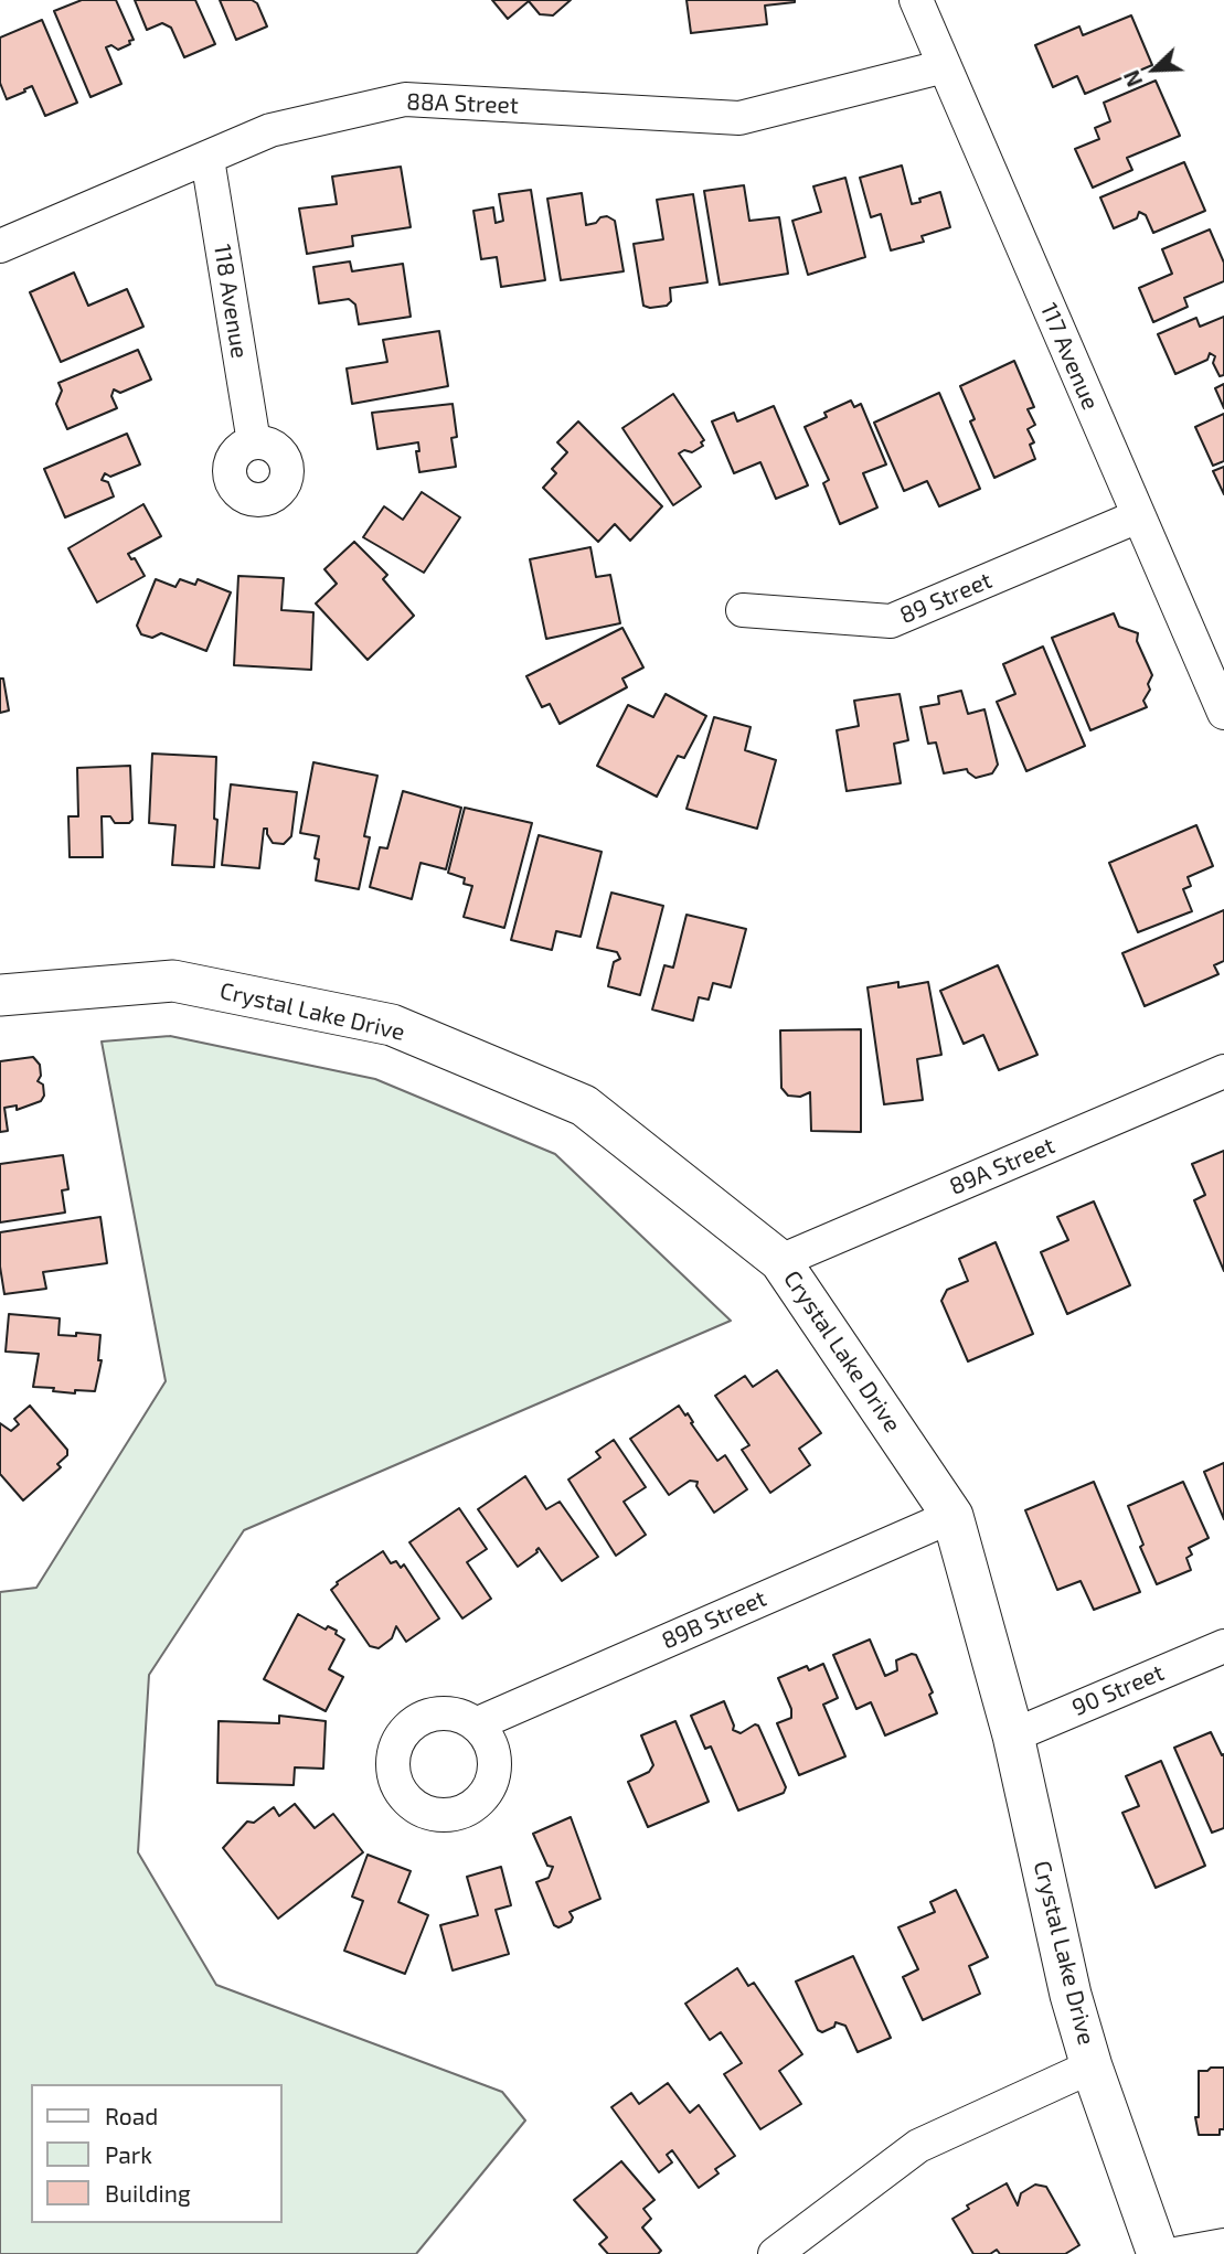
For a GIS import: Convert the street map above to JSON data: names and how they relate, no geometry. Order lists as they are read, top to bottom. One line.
{"streets":{"street":["88A Street","118 Avenue","117 Avenue","89 Street","Crystal Lake Drive","89A Street","89B Street","90 Street"]},"crossings":[["88A Street","118 Avenue"],["88A Street","117 Avenue"],["117 Avenue","89 Street"],["Crystal Lake Drive","89A Street"],["Crystal Lake Drive","89B Street"],["Crystal Lake Drive","90 Street"]],"legend":["Road","Park","Building"],"north":"bottom left"}
